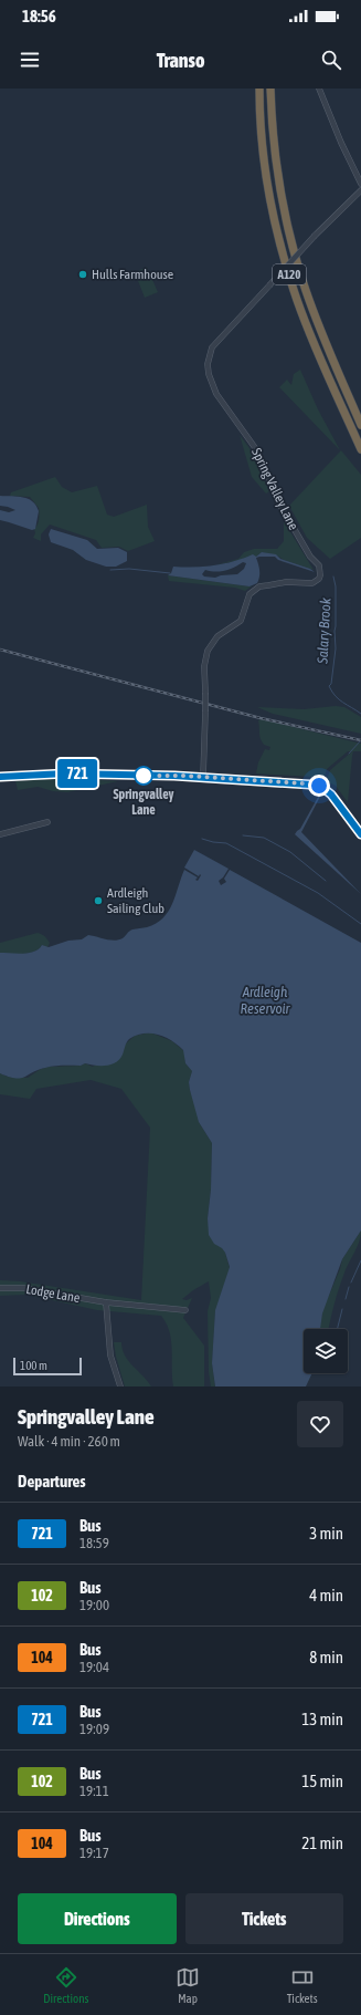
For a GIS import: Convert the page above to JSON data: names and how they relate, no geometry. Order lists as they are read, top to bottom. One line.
{"streets":{"highway":["A120"],"street":["Spring Valley Lane","Lodge Lane"]},"water":["Salary Brook","Ardleigh Reservoir"],"places":["Hulls Farmhouse","Springvalley Lane","Ardleigh Sailing Club"],"lines":["bus line 721"],"scale_bar":"100 m","page":{"status":"18:56","header":"Transo","on_map":"721","scale":"100 m","heading":[["Springvalley Lane","Walk · 4 min · 260 m"],"Departures"],"list":[{"mark":"721","name":"Bus","note":"18:59","value":"3 min"},{"mark":"102","name":"Bus","note":"19:00","value":"4 min"},{"mark":"104","name":"Bus","note":"19:04","value":"8 min"},{"mark":"721","name":"Bus","note":"19:09","value":"13 min"},{"mark":"102","name":"Bus","note":"19:11","value":"15 min"},{"mark":"104","name":"Bus","note":"19:17","value":"21 min"}],"buttons":["Directions","Tickets"],"tabs":["Directions","Map","Tickets"]}}
